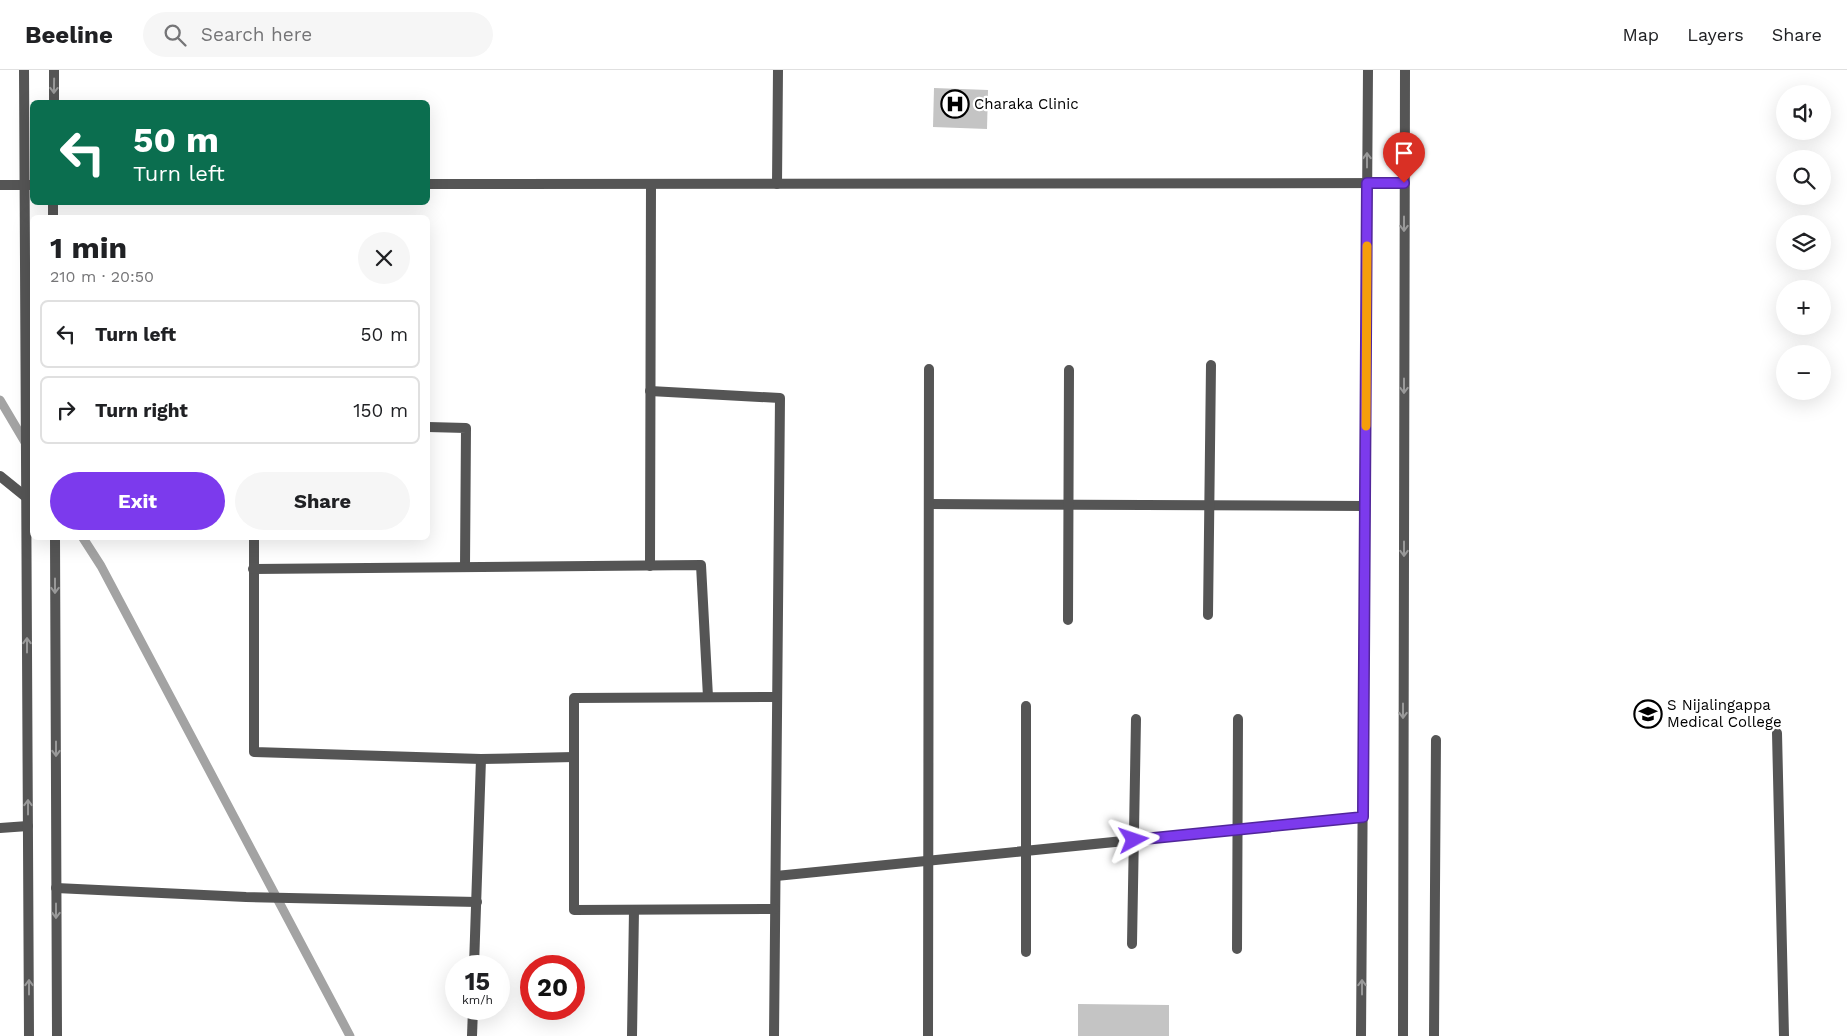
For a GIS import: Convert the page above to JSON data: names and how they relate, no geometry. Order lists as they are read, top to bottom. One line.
{"places":{"hospital":["Charaka Clinic"],"school or university":["S Nijalingappa Medical College"]},"page":{"header":"Beeline","search":"Search here","nav":["Map","Layers","Share"],"map_buttons":["+","−"],"turn":["50 m","Turn left"],"heading":["1 min","210 m · 20:50"],"list":[{"name":"Turn left","value":"50 m"},{"name":"Turn right","value":"150 m"}],"buttons":["Exit","Share"],"speed":"15 km/h","limit":"20"}}
